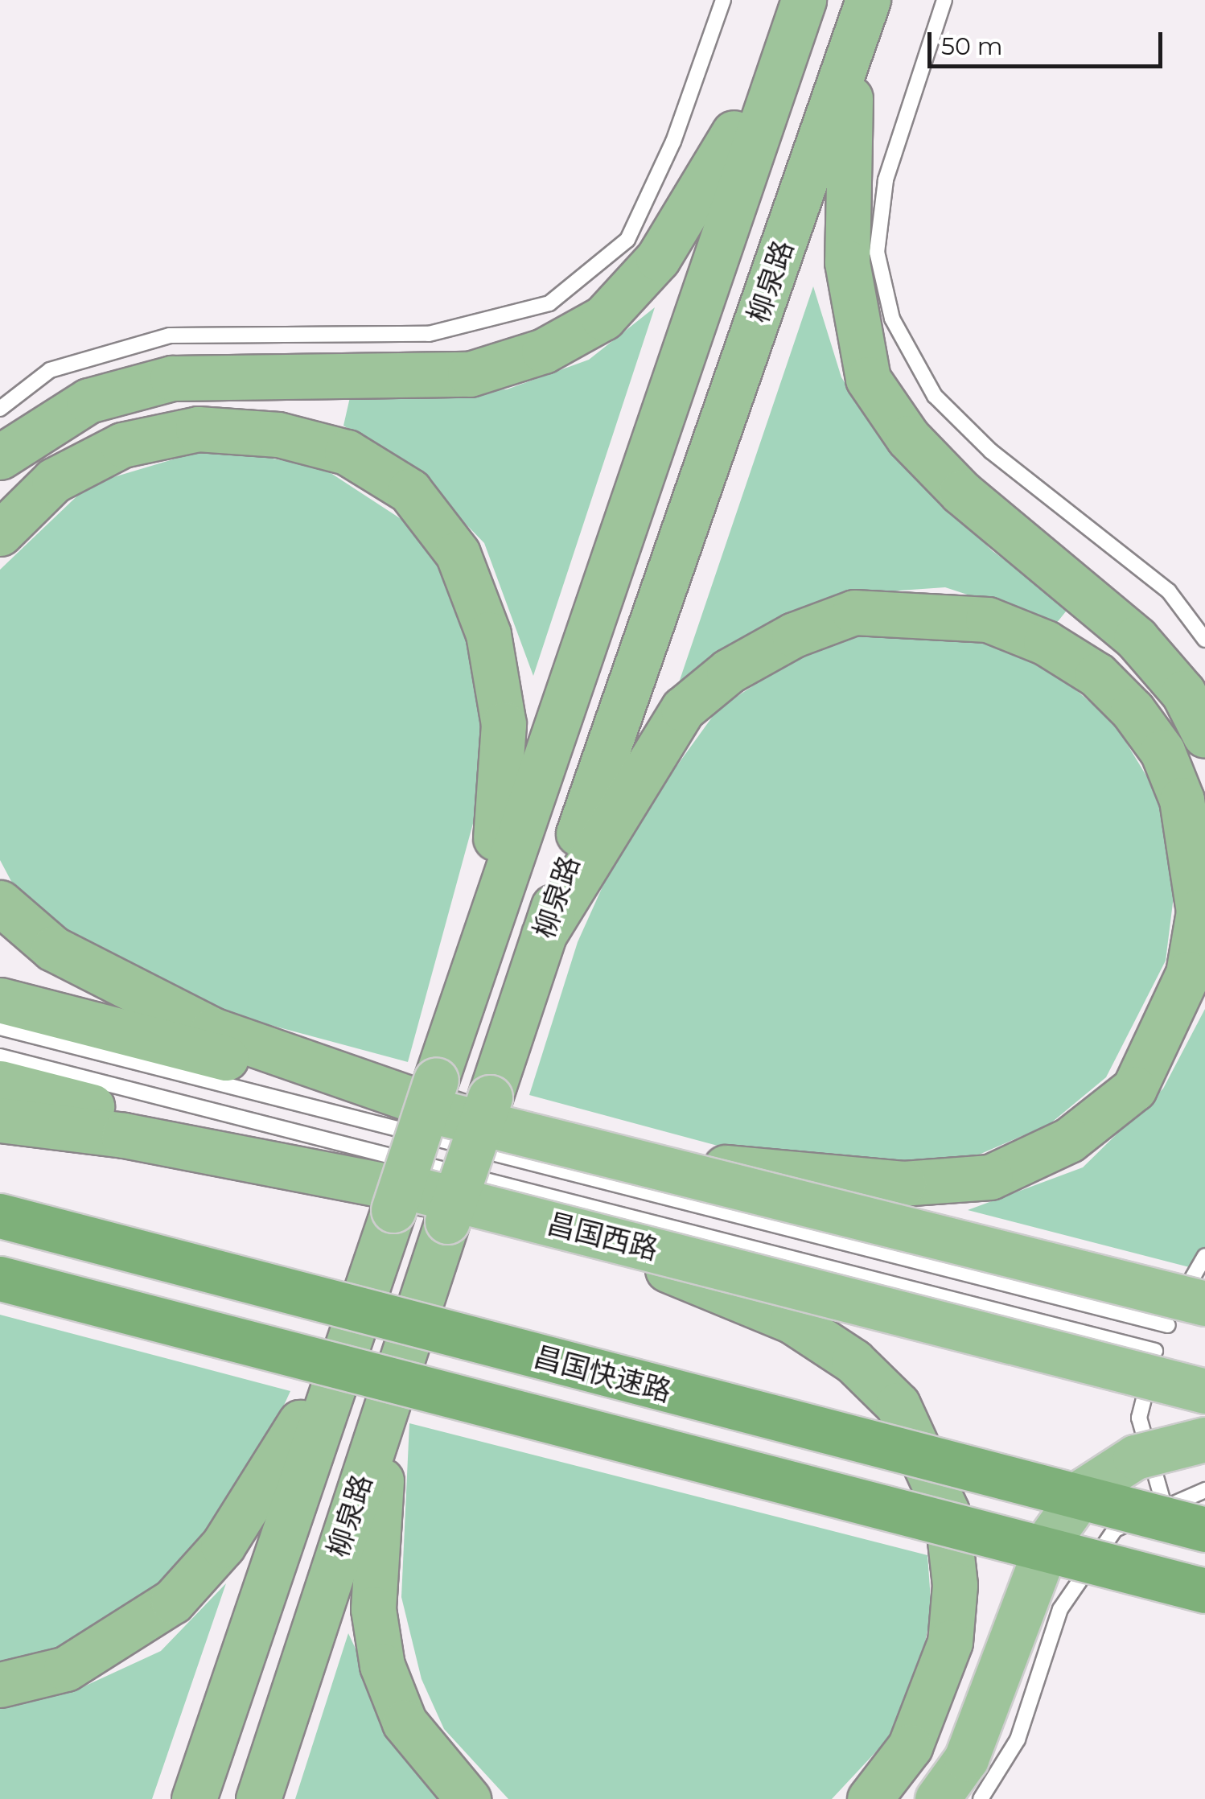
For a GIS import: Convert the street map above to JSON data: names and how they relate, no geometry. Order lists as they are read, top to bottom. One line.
{"streets":{"highway":["昌国快速路"],"main road":["柳泉路","昌国西路"]},"crossings":[["柳泉路","昌国西路"]],"scale_bar":"50 m"}
